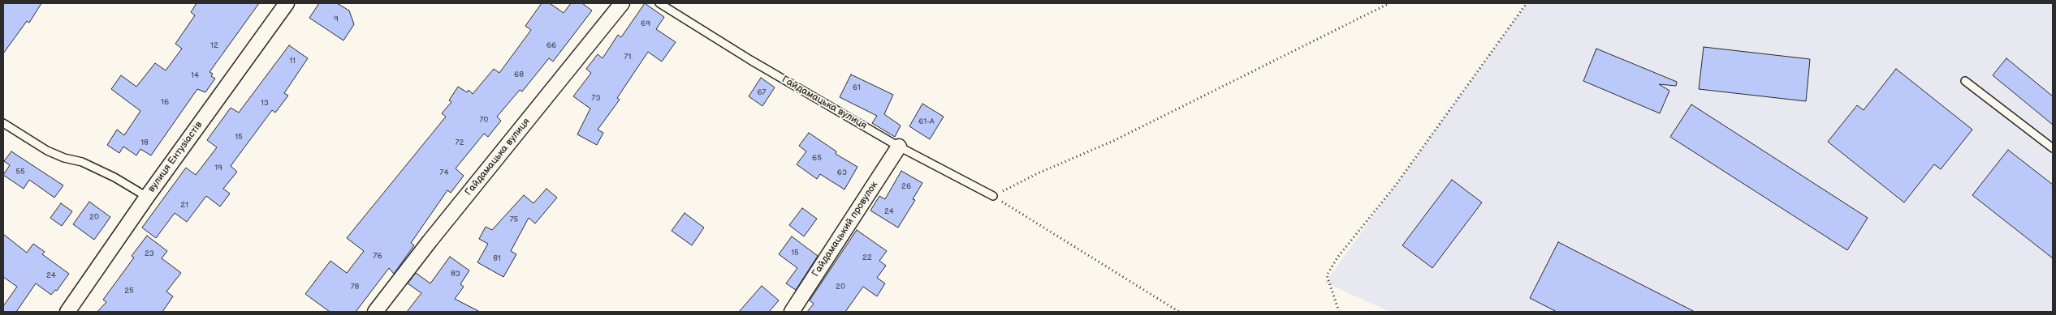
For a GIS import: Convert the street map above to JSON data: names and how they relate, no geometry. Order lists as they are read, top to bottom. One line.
{"streets":{"street":["Гайдамацька вулиця","вулиця Ентузіастів","Гайдамацький провулок"]},"crossings":[["Гайдамацька вулиця","Гайдамацький провулок"]],"house_numbers":["9","69","12","66","71","11","68","14","61","67","73","16","13","70","61-А","15","18","72","65","19","55","74","63","26","21","24","20","75","15","23","76","22","81","83","24","78","20","25"]}
